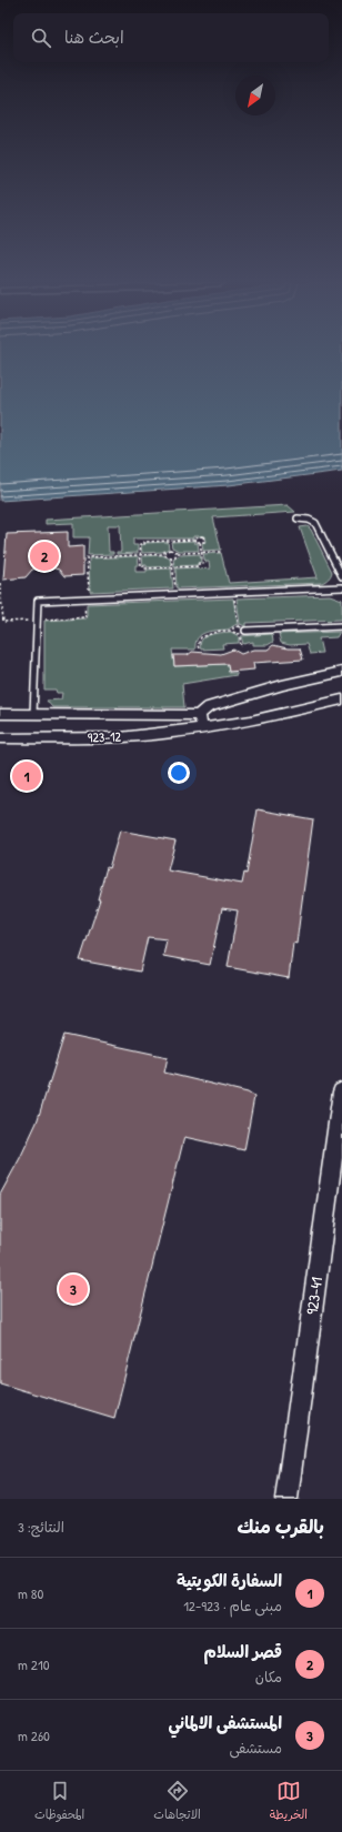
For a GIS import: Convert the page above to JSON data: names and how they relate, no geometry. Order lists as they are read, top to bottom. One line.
{"streets":{"street":["923-12","923-41"]},"north":"bottom left","page":{"search":"ابحث هنا","pins":["2","1","3"],"heading":["بالقرب منك","النتائج: 3"],"list":[{"mark":"1","name":"السفارة الكويتية","note":"مبنى عام · 923-12","value":"80 m"},{"mark":"2","name":"قصر السلام","note":"مكان","value":"210 m"},{"mark":"3","name":"المستشفى الالماني","note":"مستشفى","value":"260 m"}],"nav":["الخريطة","الاتجاهات","المحفوظات"]}}
